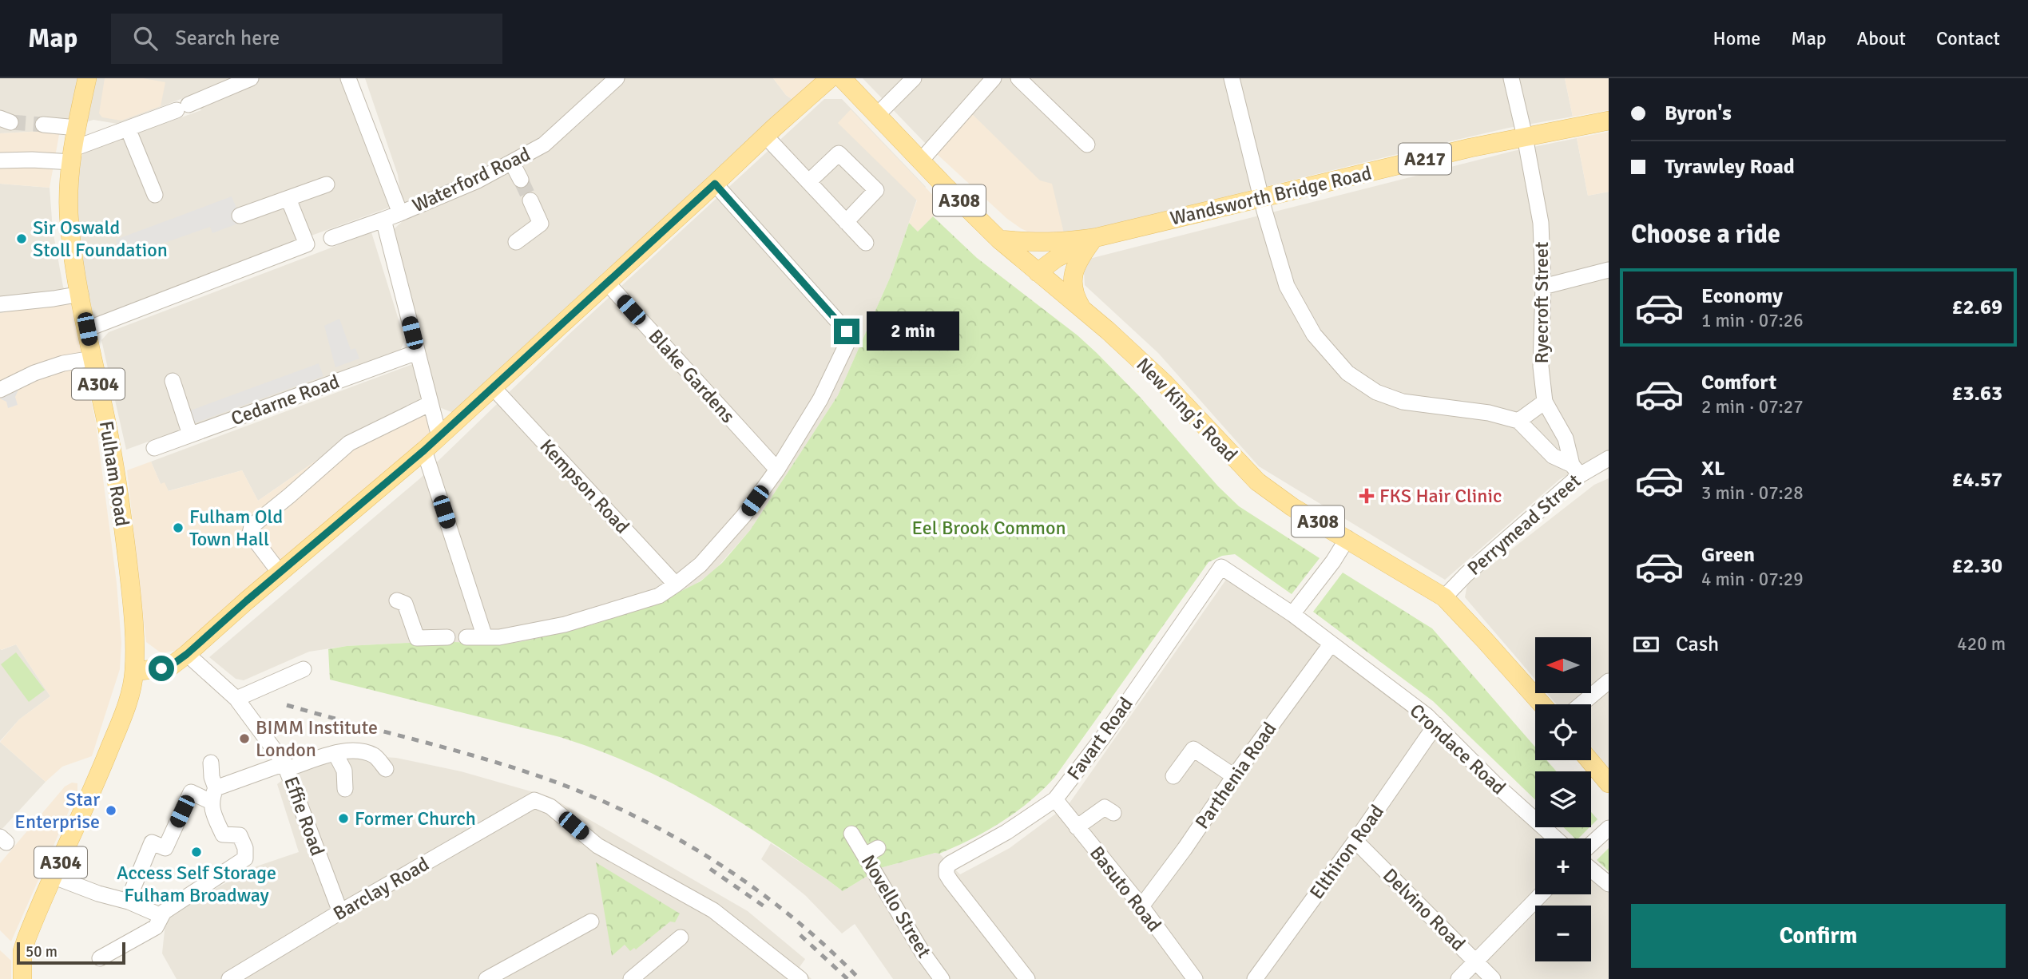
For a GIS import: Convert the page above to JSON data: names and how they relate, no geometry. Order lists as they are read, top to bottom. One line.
{"streets":{"main road":["A217","Wandsworth Bridge Road","A308","A304","New King's Road","Fulham Road"],"street":["Waterford Road","Ryecroft Street","Blake Gardens","Cedarne Road","Kempson Road","Perrymead Street","Favart Road","Crondace Road","Parthenia Road","Effie Road","Elthiron Road","Barclay Road","Basuto Road","Novello Street","Delvino Road"]},"crossings":[["A217","Wandsworth Bridge Road"],["A217","New King's Road"],["Wandsworth Bridge Road","Ryecroft Street"],["Ryecroft Street","Perrymead Street"],["A304","Fulham Road"],["New King's Road","Perrymead Street"],["Favart Road","Crondace Road"],["Favart Road","Basuto Road"],["Crondace Road","Parthenia Road"],["Crondace Road","Elthiron Road"],["Parthenia Road","Basuto Road"],["Effie Road","Barclay Road"],["Elthiron Road","Delvino Road"]],"parks":["Eel Brook Common"],"places":{"other":["Sir Oswald Stoll Foundation","Fulham Old Town Hall","BIMM Institute London","Star Enterprise","Former Church","Access Self Storage Fulham Broadway"],"health":["FKS Hair Clinic"]},"scale_bar":"50 m","north":"left","page":{"header":"Map","search":"Search here","nav":["Home","Map","About","Contact"],"banner":["Byron's","Tyrawley Road"],"heading":"Choose a ride","list":[{"name":"Economy","note":"1 min · 07:26","value":"£2.69"},{"name":"Comfort","note":"2 min · 07:27","value":"£3.63"},{"name":"XL","note":"3 min · 07:28","value":"£4.57"},{"name":"Green","note":"4 min · 07:29","value":"£2.30"}],"bubble":"2 min","pay":["Cash","420 m"],"map_buttons":["+","−"],"buttons":"Confirm","scale":"50 m"}}
